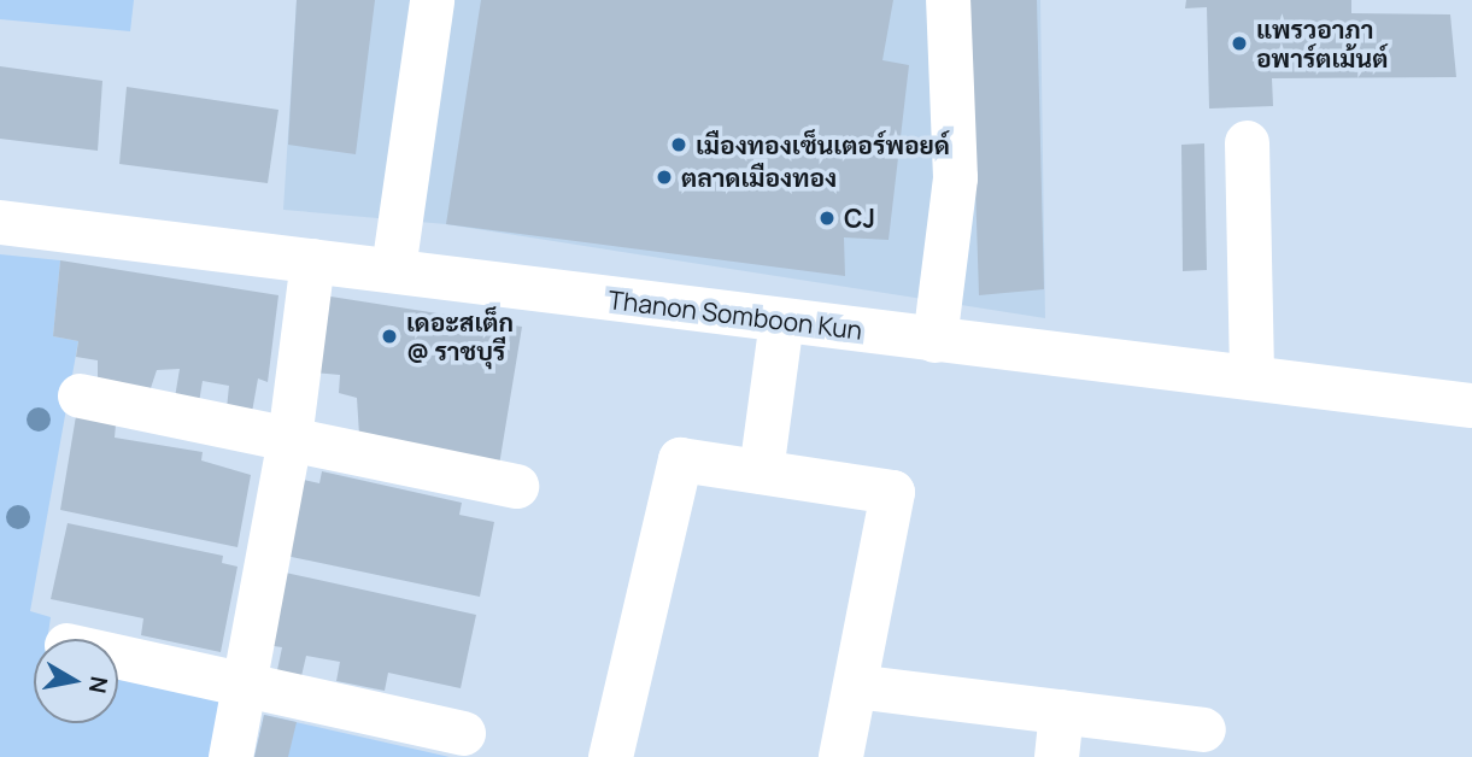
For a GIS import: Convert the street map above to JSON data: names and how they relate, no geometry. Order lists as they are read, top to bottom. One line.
{"streets":{"street":["Thanon Somboon Kun"]},"places":["แพรวอาภา อพาร์ตเม้นต์","เมืองทองเซ็นเตอร์พอยด์","ตลาดเมืองทอง","CJ","เดอะสเต็ก @ ราชบุรี"],"north":"right"}
